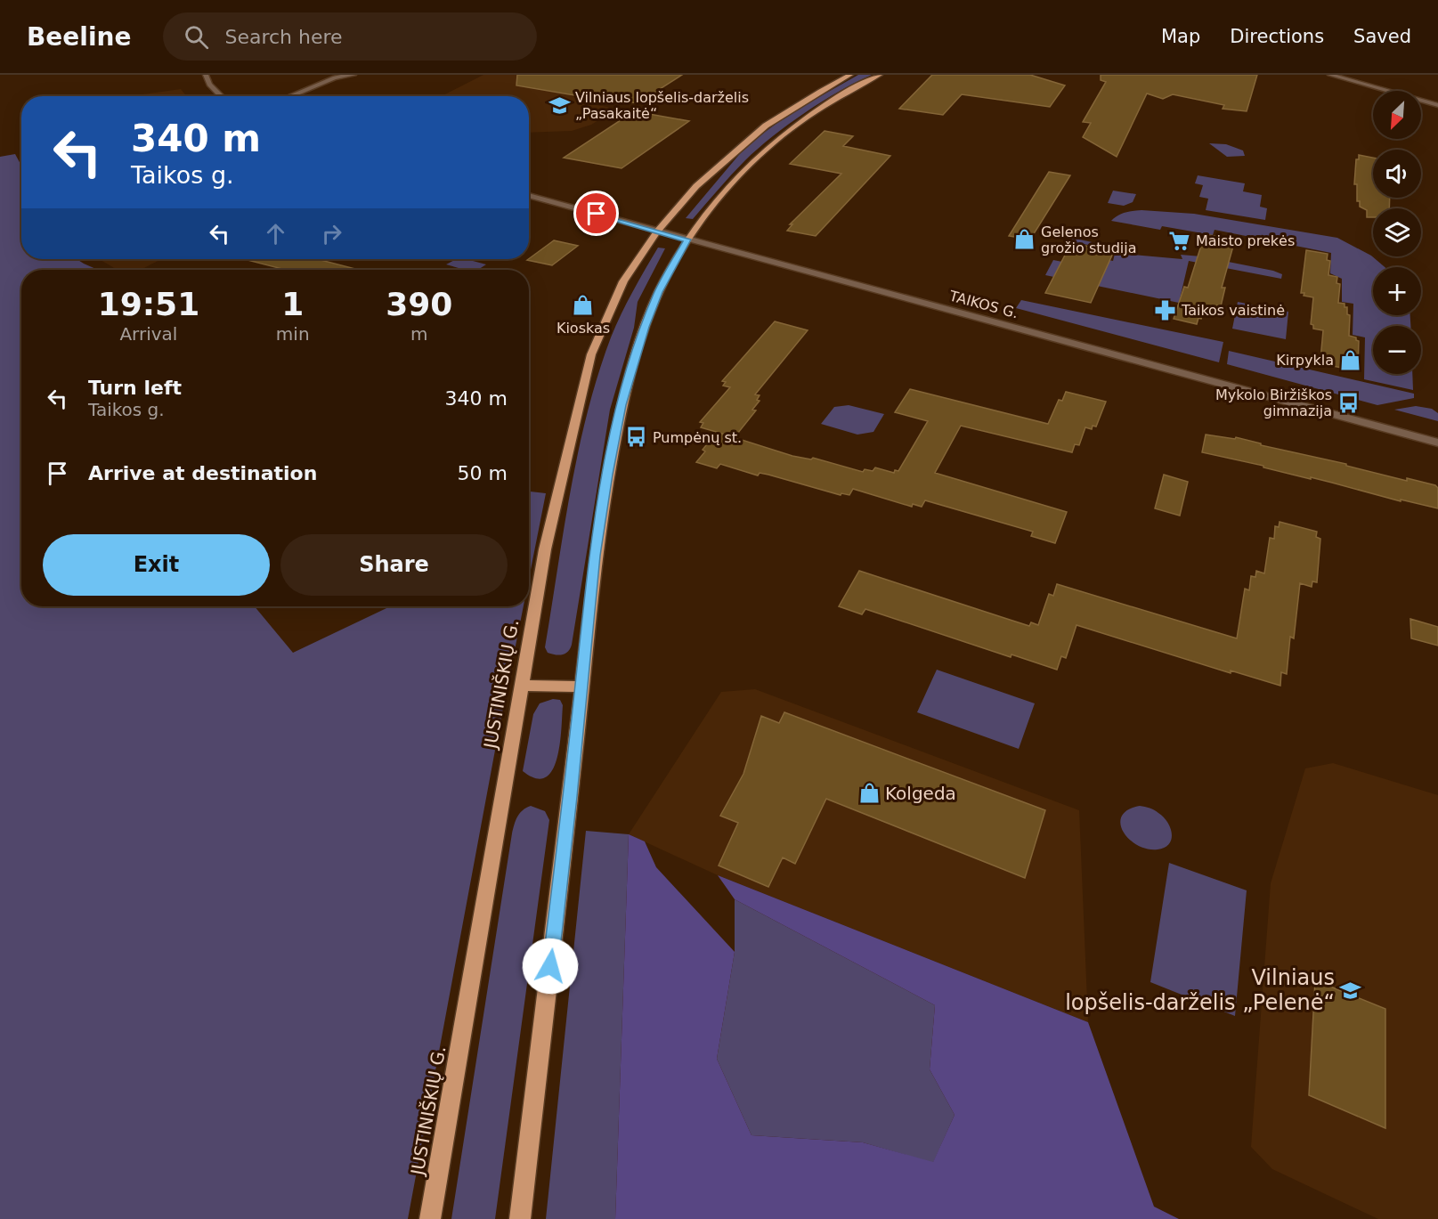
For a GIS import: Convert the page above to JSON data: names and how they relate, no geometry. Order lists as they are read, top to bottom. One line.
{"streets":{"main road":["JUSTINIŠKIŲ G."],"street":["TAIKOS G."]},"crossings":[["TAIKOS G.","JUSTINIŠKIŲ G."]],"places":{"school or university":["Vilniaus lopšelis-darželis „Pasakaitė“","Vilniaus lopšelis-darželis „Pelenė“"],"shop":["Gelenos grožio studija","Kioskas","Kirpykla","Kolgeda"],"supermarket":["Maisto prekės"],"pharmacy":["Taikos vaistinė"],"bus stop":["Mykolo Biržiškos gimnazija","Pumpėnų st."]},"north":"bottom left","page":{"header":"Beeline","search":"Search here","nav":["Map","Directions","Saved"],"map_buttons":["+","−"],"turn":["340 m","Taikos g."],"eta":["19:51","Arrival","1","min","390","m"],"list":[{"name":"Turn left","note":"Taikos g.","value":"340 m"},{"name":"Arrive at destination","value":"50 m"}],"buttons":["Exit","Share"]}}
